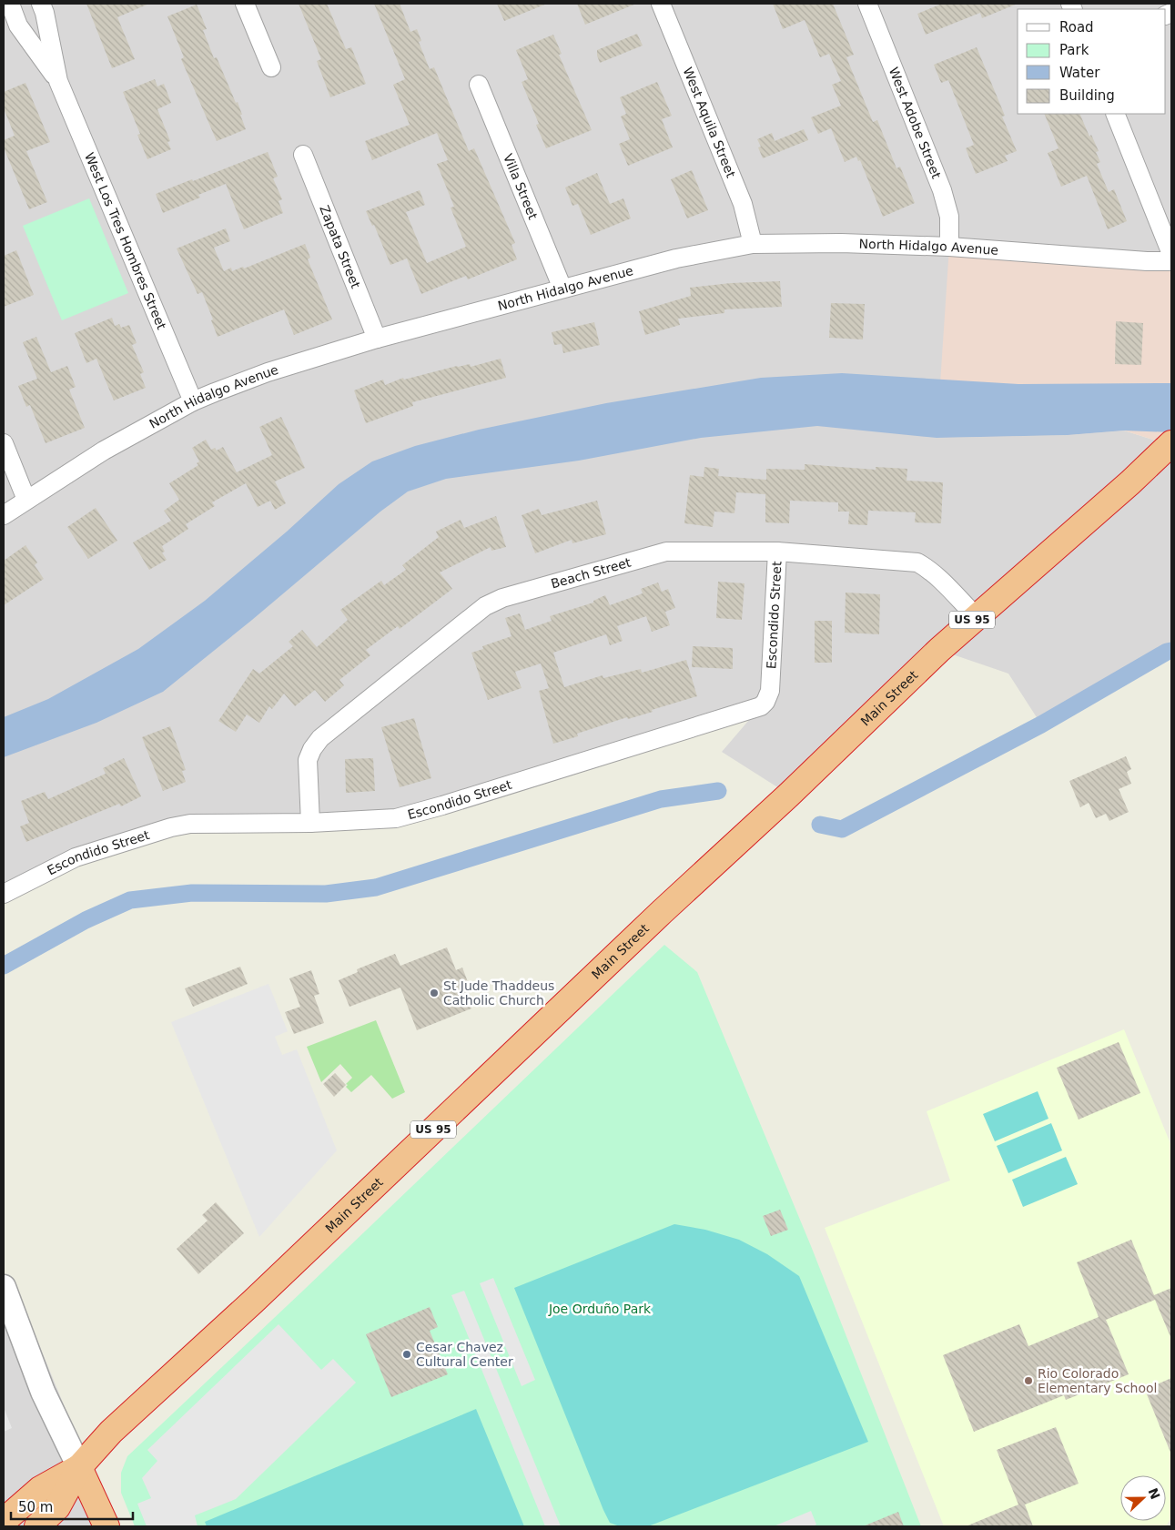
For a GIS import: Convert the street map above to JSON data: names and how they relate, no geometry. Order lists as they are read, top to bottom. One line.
{"streets":{"highway":["US 95","Main Street"],"street":["West Aquila Street","West Adobe Street","Villa Street","West Los Tres Hombres Street","Zapata Street","North Hidalgo Avenue","Beach Street","Escondido Street"]},"crossings":[["West Aquila Street","North Hidalgo Avenue"],["West Adobe Street","North Hidalgo Avenue"],["Villa Street","North Hidalgo Avenue"],["West Los Tres Hombres Street","North Hidalgo Avenue"],["Zapata Street","North Hidalgo Avenue"],["Beach Street","Escondido Street"],["Beach Street","Main Street"]],"parks":["Joe Orduño Park"],"places":["St Jude Thaddeus Catholic Church","Cesar Chavez Cultural Center","Rio Colorado Elementary School"],"legend":["Road","Park","Water","Building"],"scale_bar":"50 m","north":"right"}
